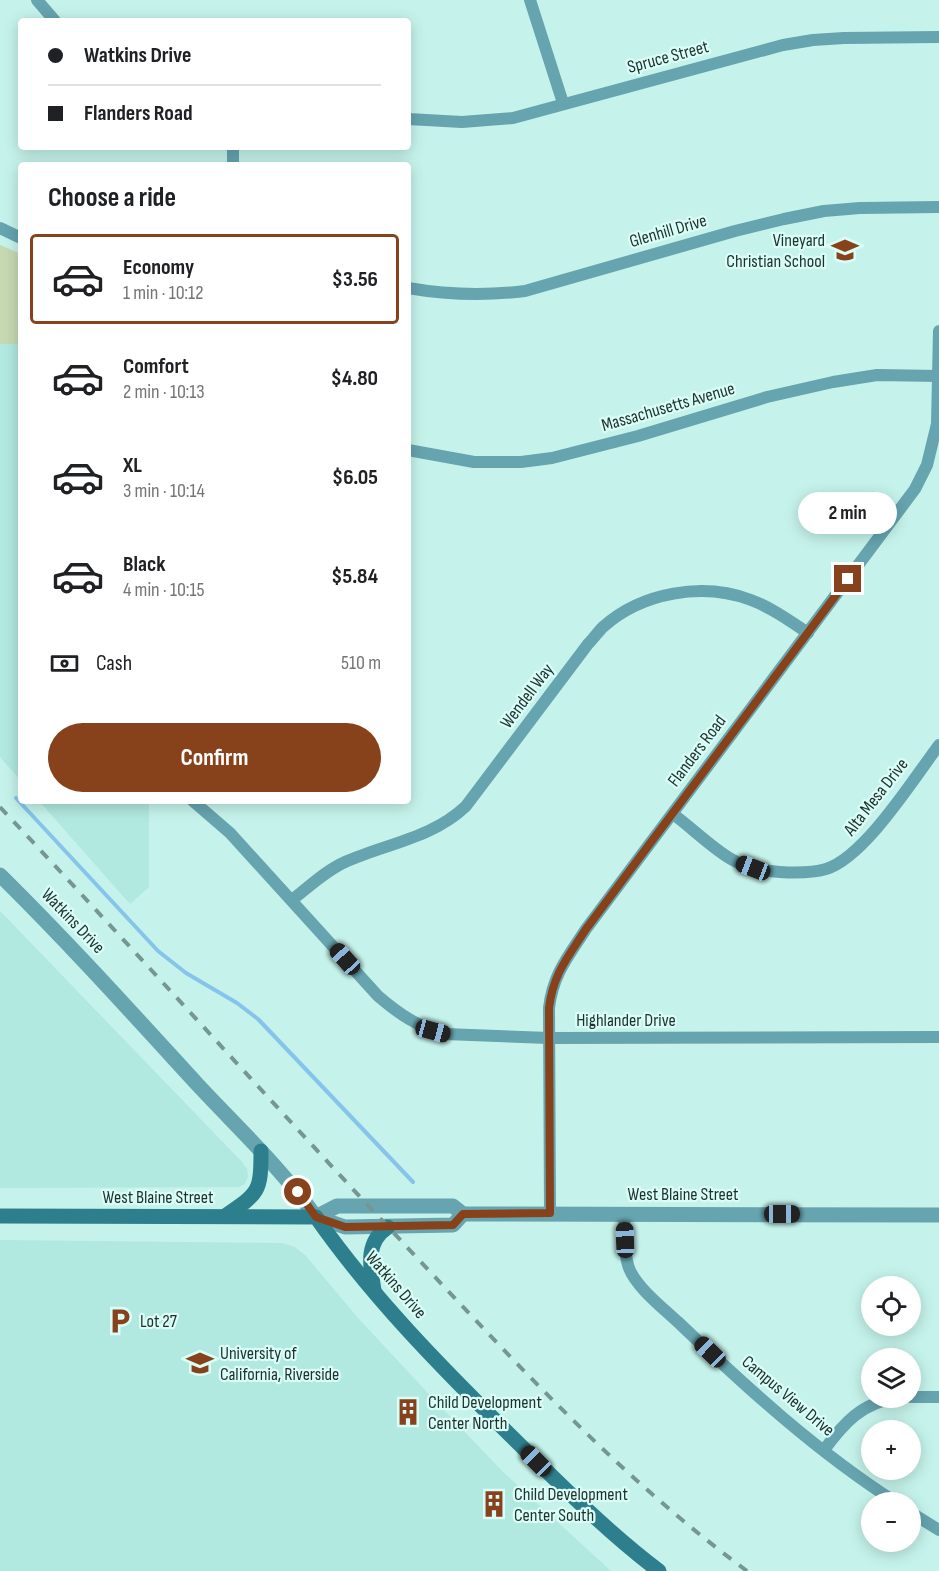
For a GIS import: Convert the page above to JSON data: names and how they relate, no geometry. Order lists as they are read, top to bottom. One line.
{"streets":{"main road":["Watkins Drive","West Blaine Street"],"street":["Spruce Street","Glenhill Drive","Massachusetts Avenue","Wendell Way","Flanders Road","Alta Mesa Drive","Highlander Drive","Campus View Drive"]},"crossings":[["Massachusetts Avenue","Flanders Road"],["Wendell Way","Flanders Road"],["Wendell Way","Highlander Drive"],["Flanders Road","Alta Mesa Drive"],["Flanders Road","Highlander Drive"],["Flanders Road","West Blaine Street"],["Watkins Drive","West Blaine Street"],["West Blaine Street","Campus View Drive"]],"places":{"school or university":["Vineyard Christian School","University of California, Riverside"],"parking":["Lot 27"],"building":["Child Development Center North","Child Development Center South"]},"page":{"banner":["Watkins Drive","Flanders Road"],"heading":"Choose a ride","list":[{"name":"Economy","note":"1 min · 10:12","value":"$3.56"},{"name":"Comfort","note":"2 min · 10:13","value":"$4.80"},{"name":"XL","note":"3 min · 10:14","value":"$6.05"},{"name":"Black","note":"4 min · 10:15","value":"$5.84"}],"bubble":"2 min","pay":["Cash","510 m"],"buttons":"Confirm","map_buttons":["+","−"]}}
